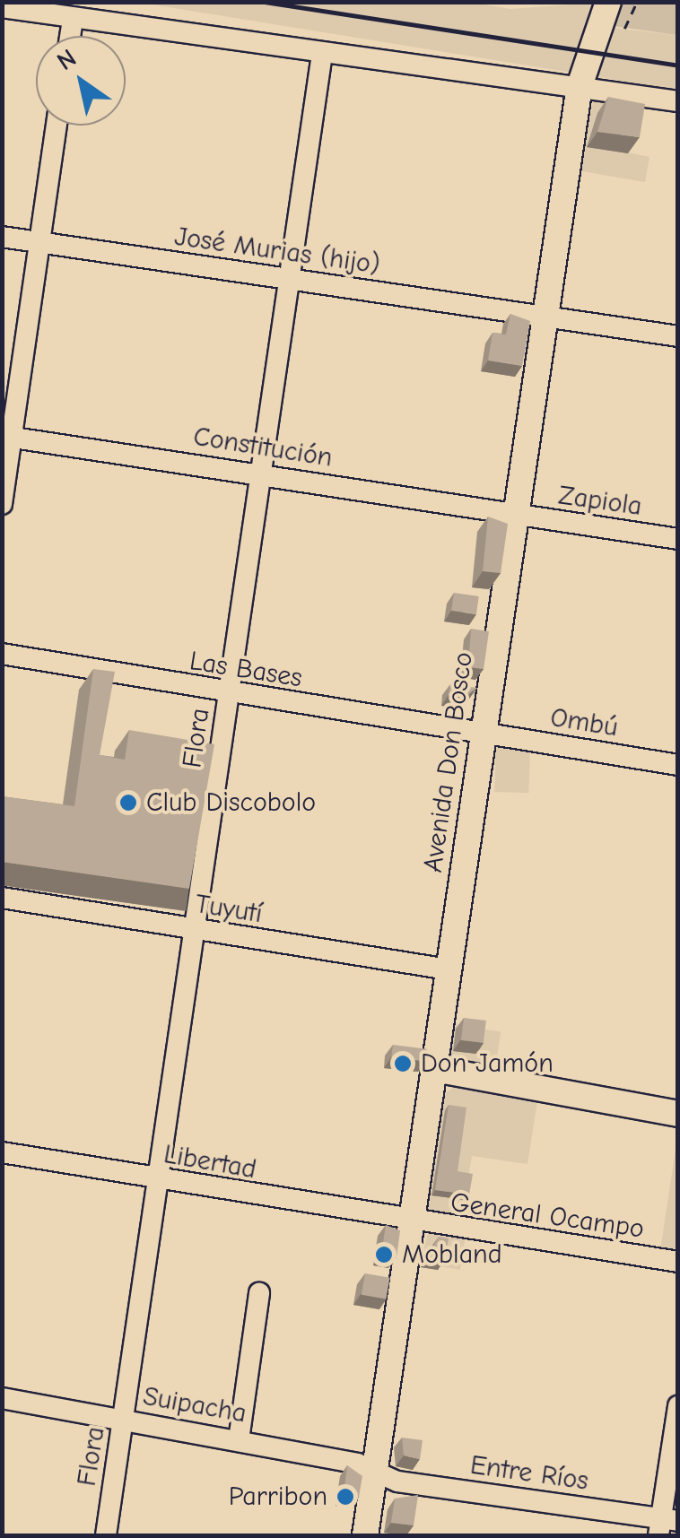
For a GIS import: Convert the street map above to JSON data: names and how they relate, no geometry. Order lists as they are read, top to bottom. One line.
{"streets":{"main road":["Avenida Don Bosco"],"street":["José Murias (hijo)","Constitución","Zapiola","Las Bases","Ombú","Flora","Tuyutí","Libertad","General Ocampo","Suipacha","Entre Ríos"]},"crossings":[["José Murias (hijo)","Flora"],["José Murias (hijo)","Avenida Don Bosco"],["Constitución","Zapiola"],["Constitución","Flora"],["Constitución","Avenida Don Bosco"],["Zapiola","Avenida Don Bosco"],["Las Bases","Ombú"],["Las Bases","Flora"],["Las Bases","Avenida Don Bosco"],["Ombú","Avenida Don Bosco"],["Flora","Tuyutí"],["Flora","Libertad"],["Flora","Suipacha"],["Avenida Don Bosco","Tuyutí"],["Avenida Don Bosco","Libertad"],["Avenida Don Bosco","General Ocampo"],["Avenida Don Bosco","Suipacha"],["Avenida Don Bosco","Entre Ríos"],["Libertad","General Ocampo"],["Suipacha","Entre Ríos"]],"places":["Club Discobolo","Don Jamón","Mobland","Parribon"],"north":"top left"}
